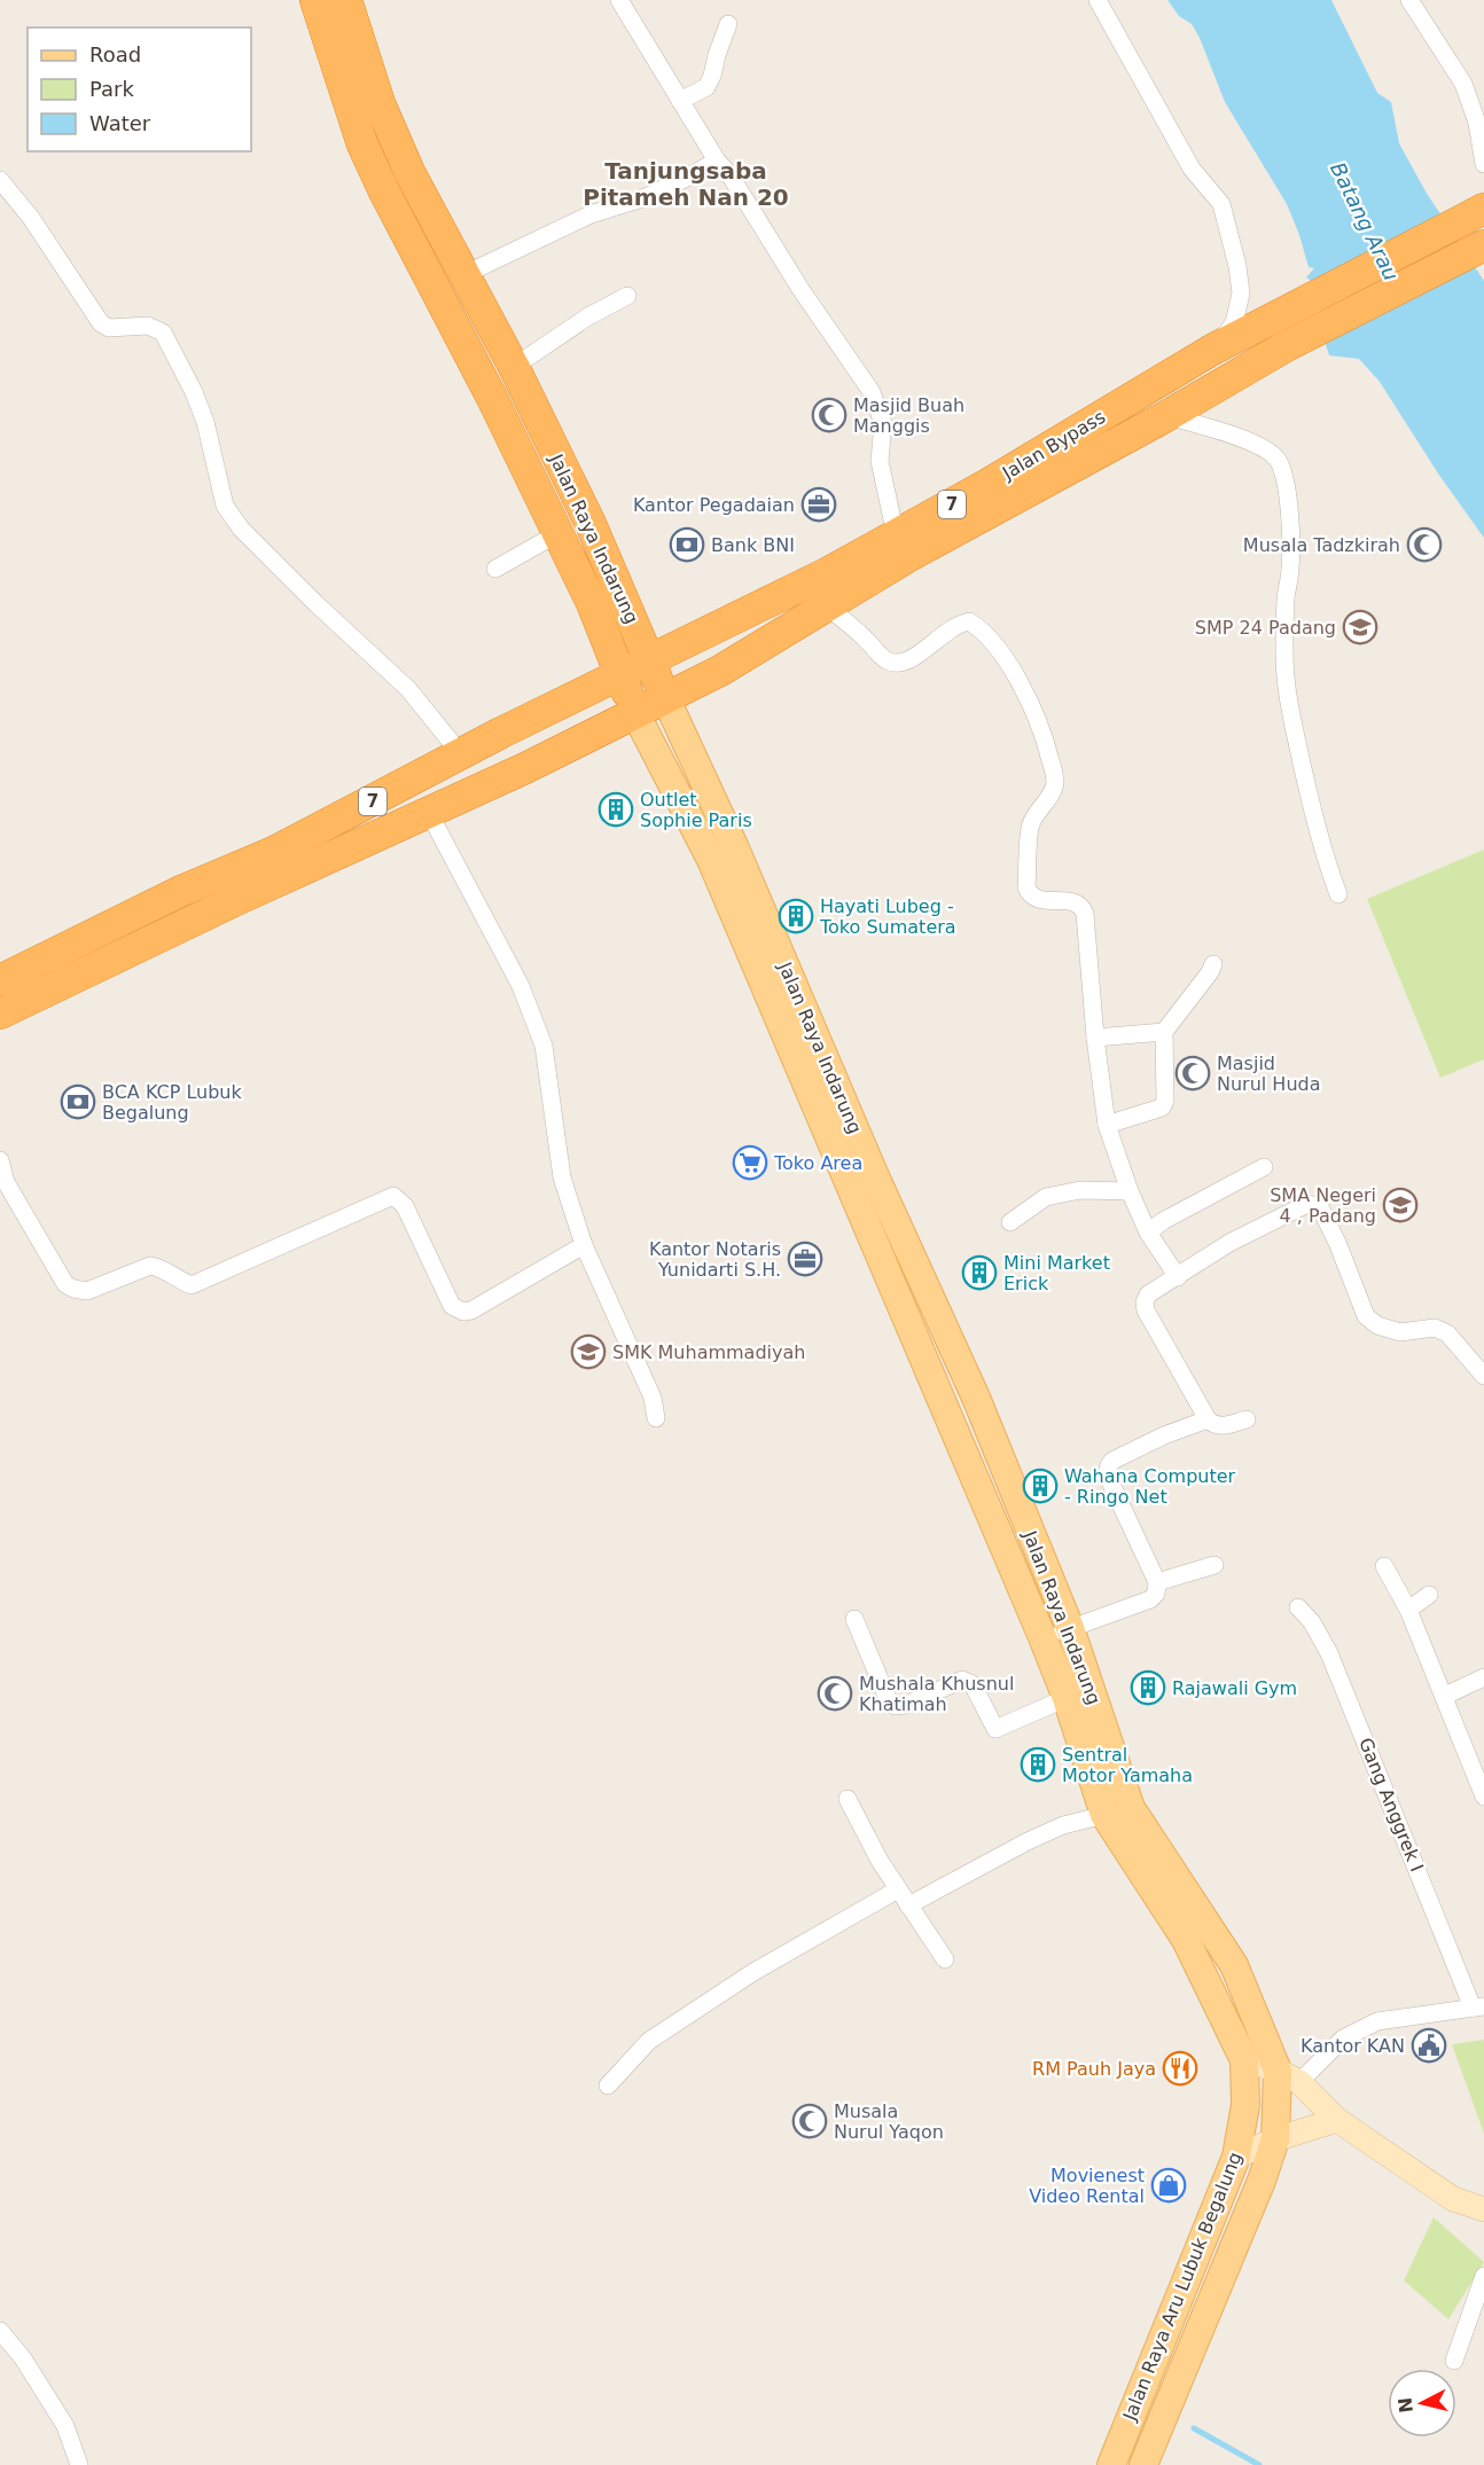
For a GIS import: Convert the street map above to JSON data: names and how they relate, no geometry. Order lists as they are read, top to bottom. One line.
{"streets":{"highway":["Jalan Bypass","7","Jalan Raya Indarung"],"main road":["Jalan Raya Aru Lubuk Begalung"],"street":["Gang Anggrek I"]},"crossings":[["Jalan Bypass","7"],["Jalan Bypass","Jalan Raya Indarung"],["7","Jalan Raya Indarung"],["Jalan Raya Indarung","Jalan Raya Aru Lubuk Begalung"]],"districts":["Tanjungsaba Pitameh Nan 20"],"water":["Batang Arau"],"places":{"mosque":["Masjid Buah Manggis","Musala Tadzkirah","Masjid Nurul Huda","Mushala Khusnul Khatimah","Musala Nurul Yaqon"],"office":["Kantor Pegadaian","Kantor Notaris Yunidarti S.H."],"bank":["Bank BNI","BCA KCP Lubuk Begalung"],"school or university":["SMP 24 Padang","SMA Negeri 4 , Padang","SMK Muhammadiyah"],"building":["Outlet Sophie Paris","Hayati Lubeg - Toko Sumatera","Mini Market Erick","Wahana Computer - Ringo Net","Rajawali Gym","Sentral Motor Yamaha"],"supermarket":["Toko Area"],"public building":["Kantor KAN"],"restaurant":["RM Pauh Jaya"],"shop":["Movienest Video Rental"]},"legend":["Road","Park","Water"],"north":"left"}
